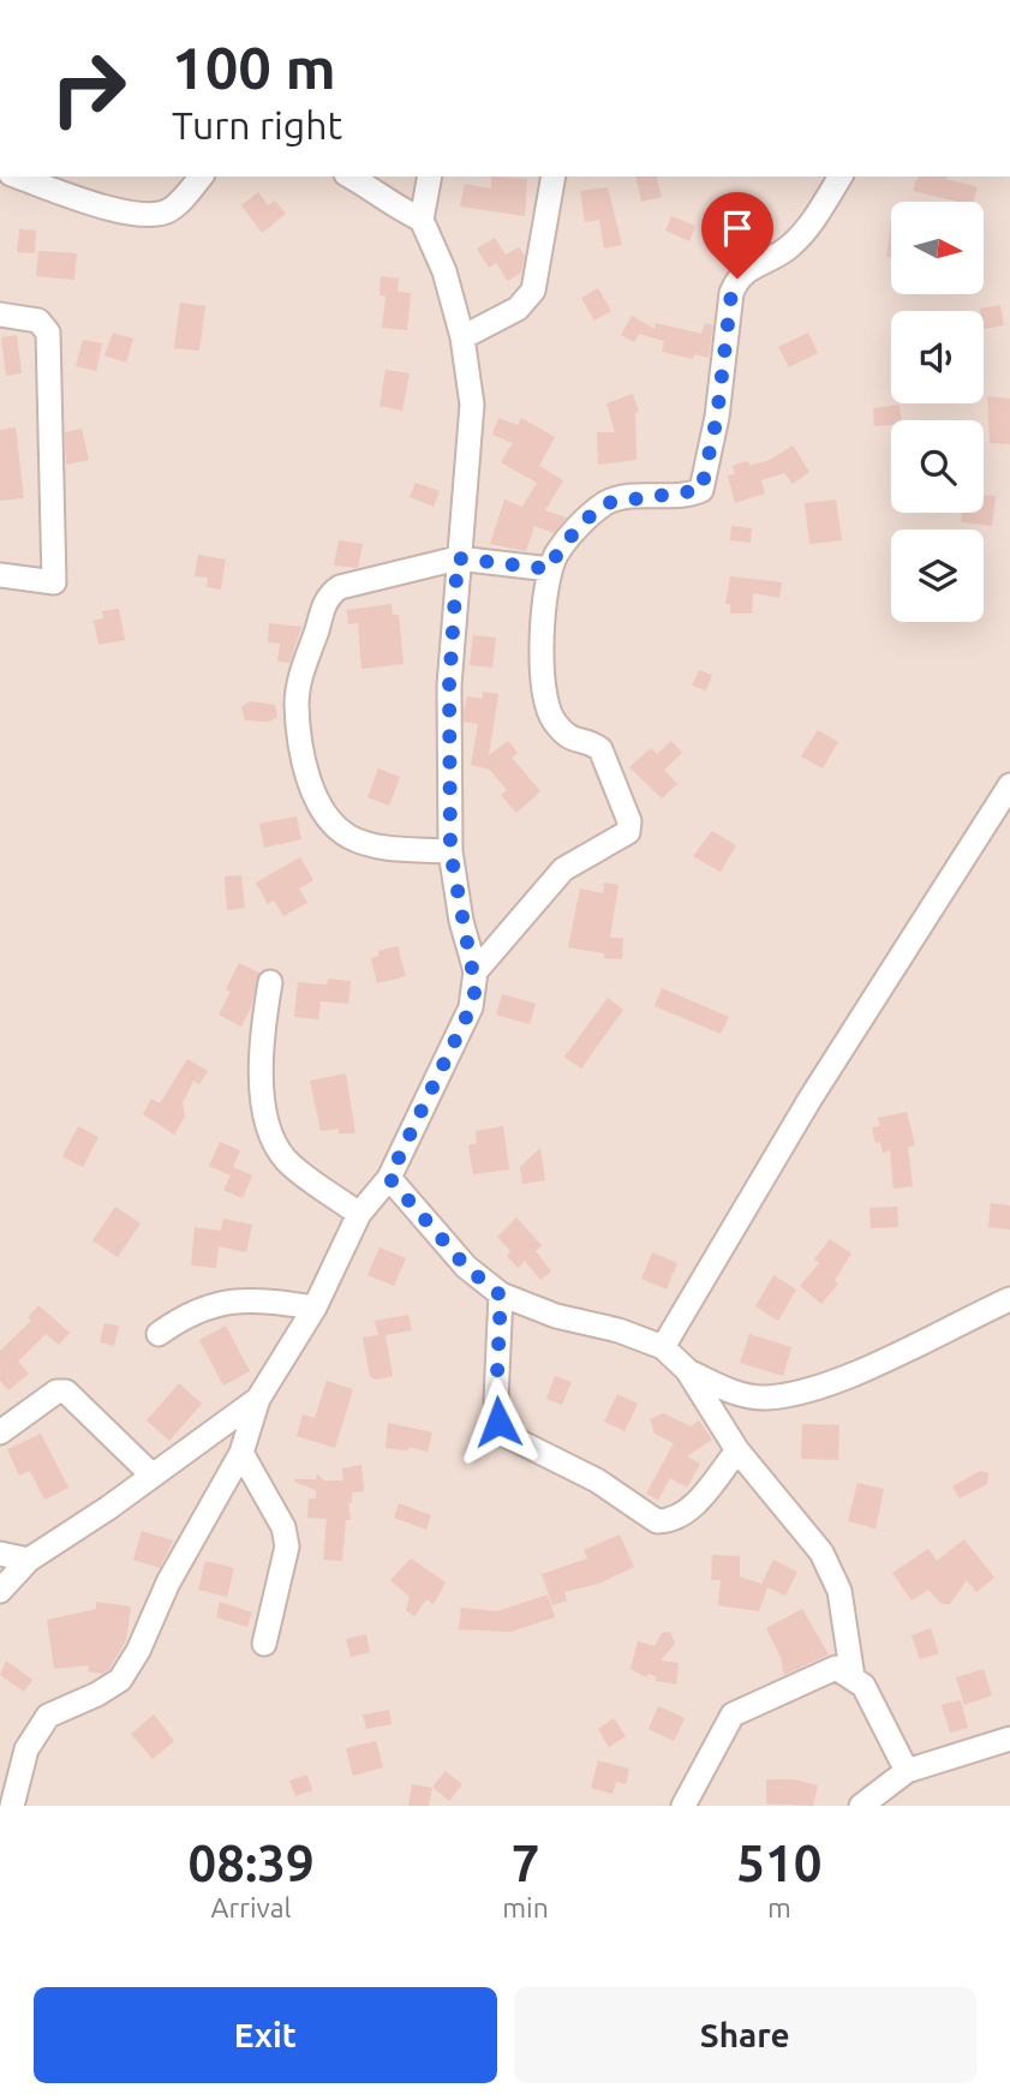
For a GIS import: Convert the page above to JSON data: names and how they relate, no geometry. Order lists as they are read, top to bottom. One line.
{"north":"right","page":{"turn":["100 m","Turn right"],"eta":["08:39","Arrival","7","min","510","m"],"buttons":["Exit","Share"]}}
